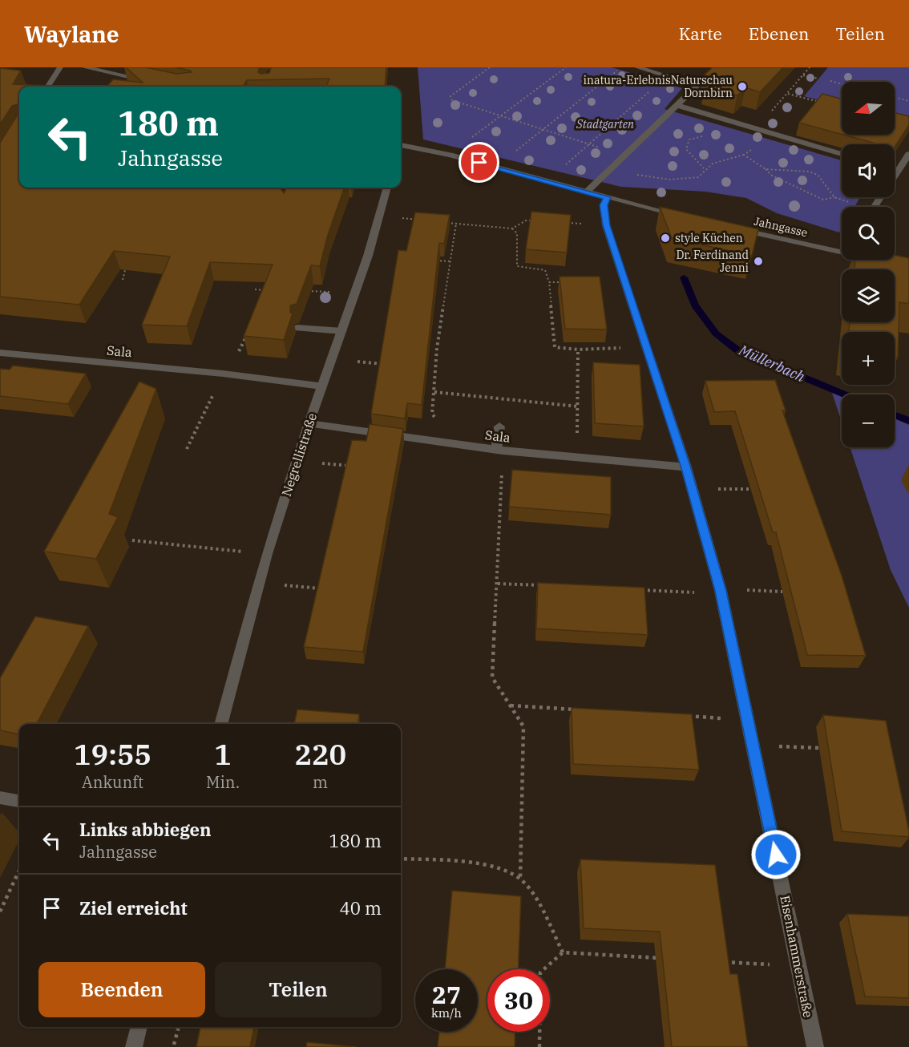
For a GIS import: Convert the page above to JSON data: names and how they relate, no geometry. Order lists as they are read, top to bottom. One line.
{"streets":{"street":["Jahngasse","Sala","Negrellistraße","Eisenhammerstraße"]},"crossings":[["Sala","Negrellistraße"],["Sala","Eisenhammerstraße"]],"water":["Müllerbach"],"parks":["Stadtgarten"],"places":["inatura-ErlebnisNaturschau Dornbirn","style Küchen","Dr. Ferdinand Jenni"],"north":"left","page":{"header":"Waylane","nav":["Karte","Ebenen","Teilen"],"map_buttons":["+","−"],"turn":["180 m","Jahngasse"],"eta":["19:55","Ankunft","1","Min.","220","m"],"list":[{"name":"Links abbiegen","note":"Jahngasse","value":"180 m"},{"name":"Ziel erreicht","value":"40 m"}],"buttons":["Beenden","Teilen"],"speed":"27 km/h","limit":"30"}}
